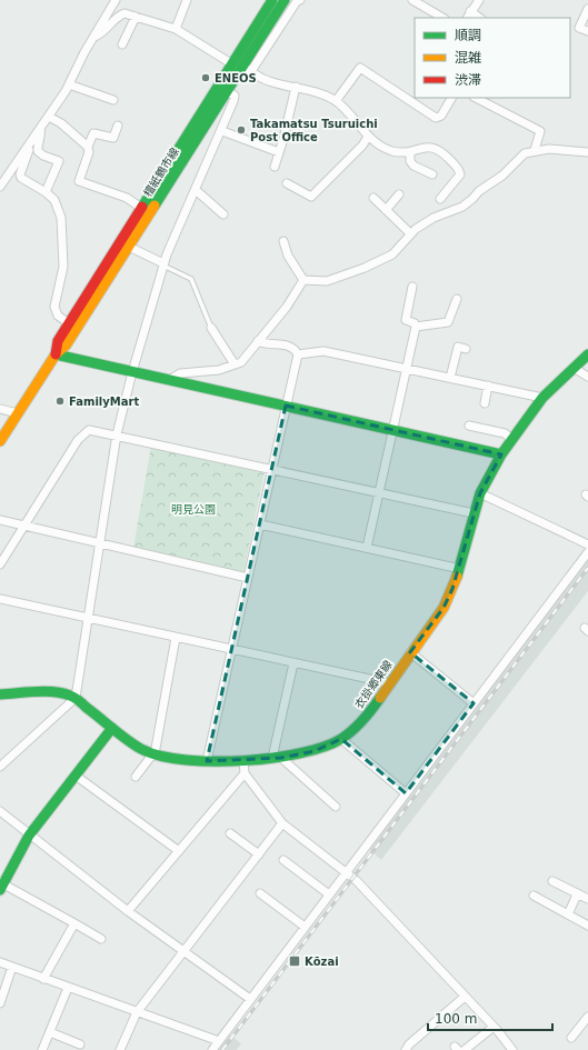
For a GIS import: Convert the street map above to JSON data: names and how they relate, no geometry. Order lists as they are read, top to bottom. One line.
{"streets":{"main road":["檀紙鶴市線","衣掛郷東線"]},"parks":["明見公園"],"places":{"other":["ENEOS","Takamatsu Tsuruichi Post Office","FamilyMart"],"transit":["Kōzai"]},"legend":["順調","混雑","渋滞"],"scale_bar":"100 m"}
